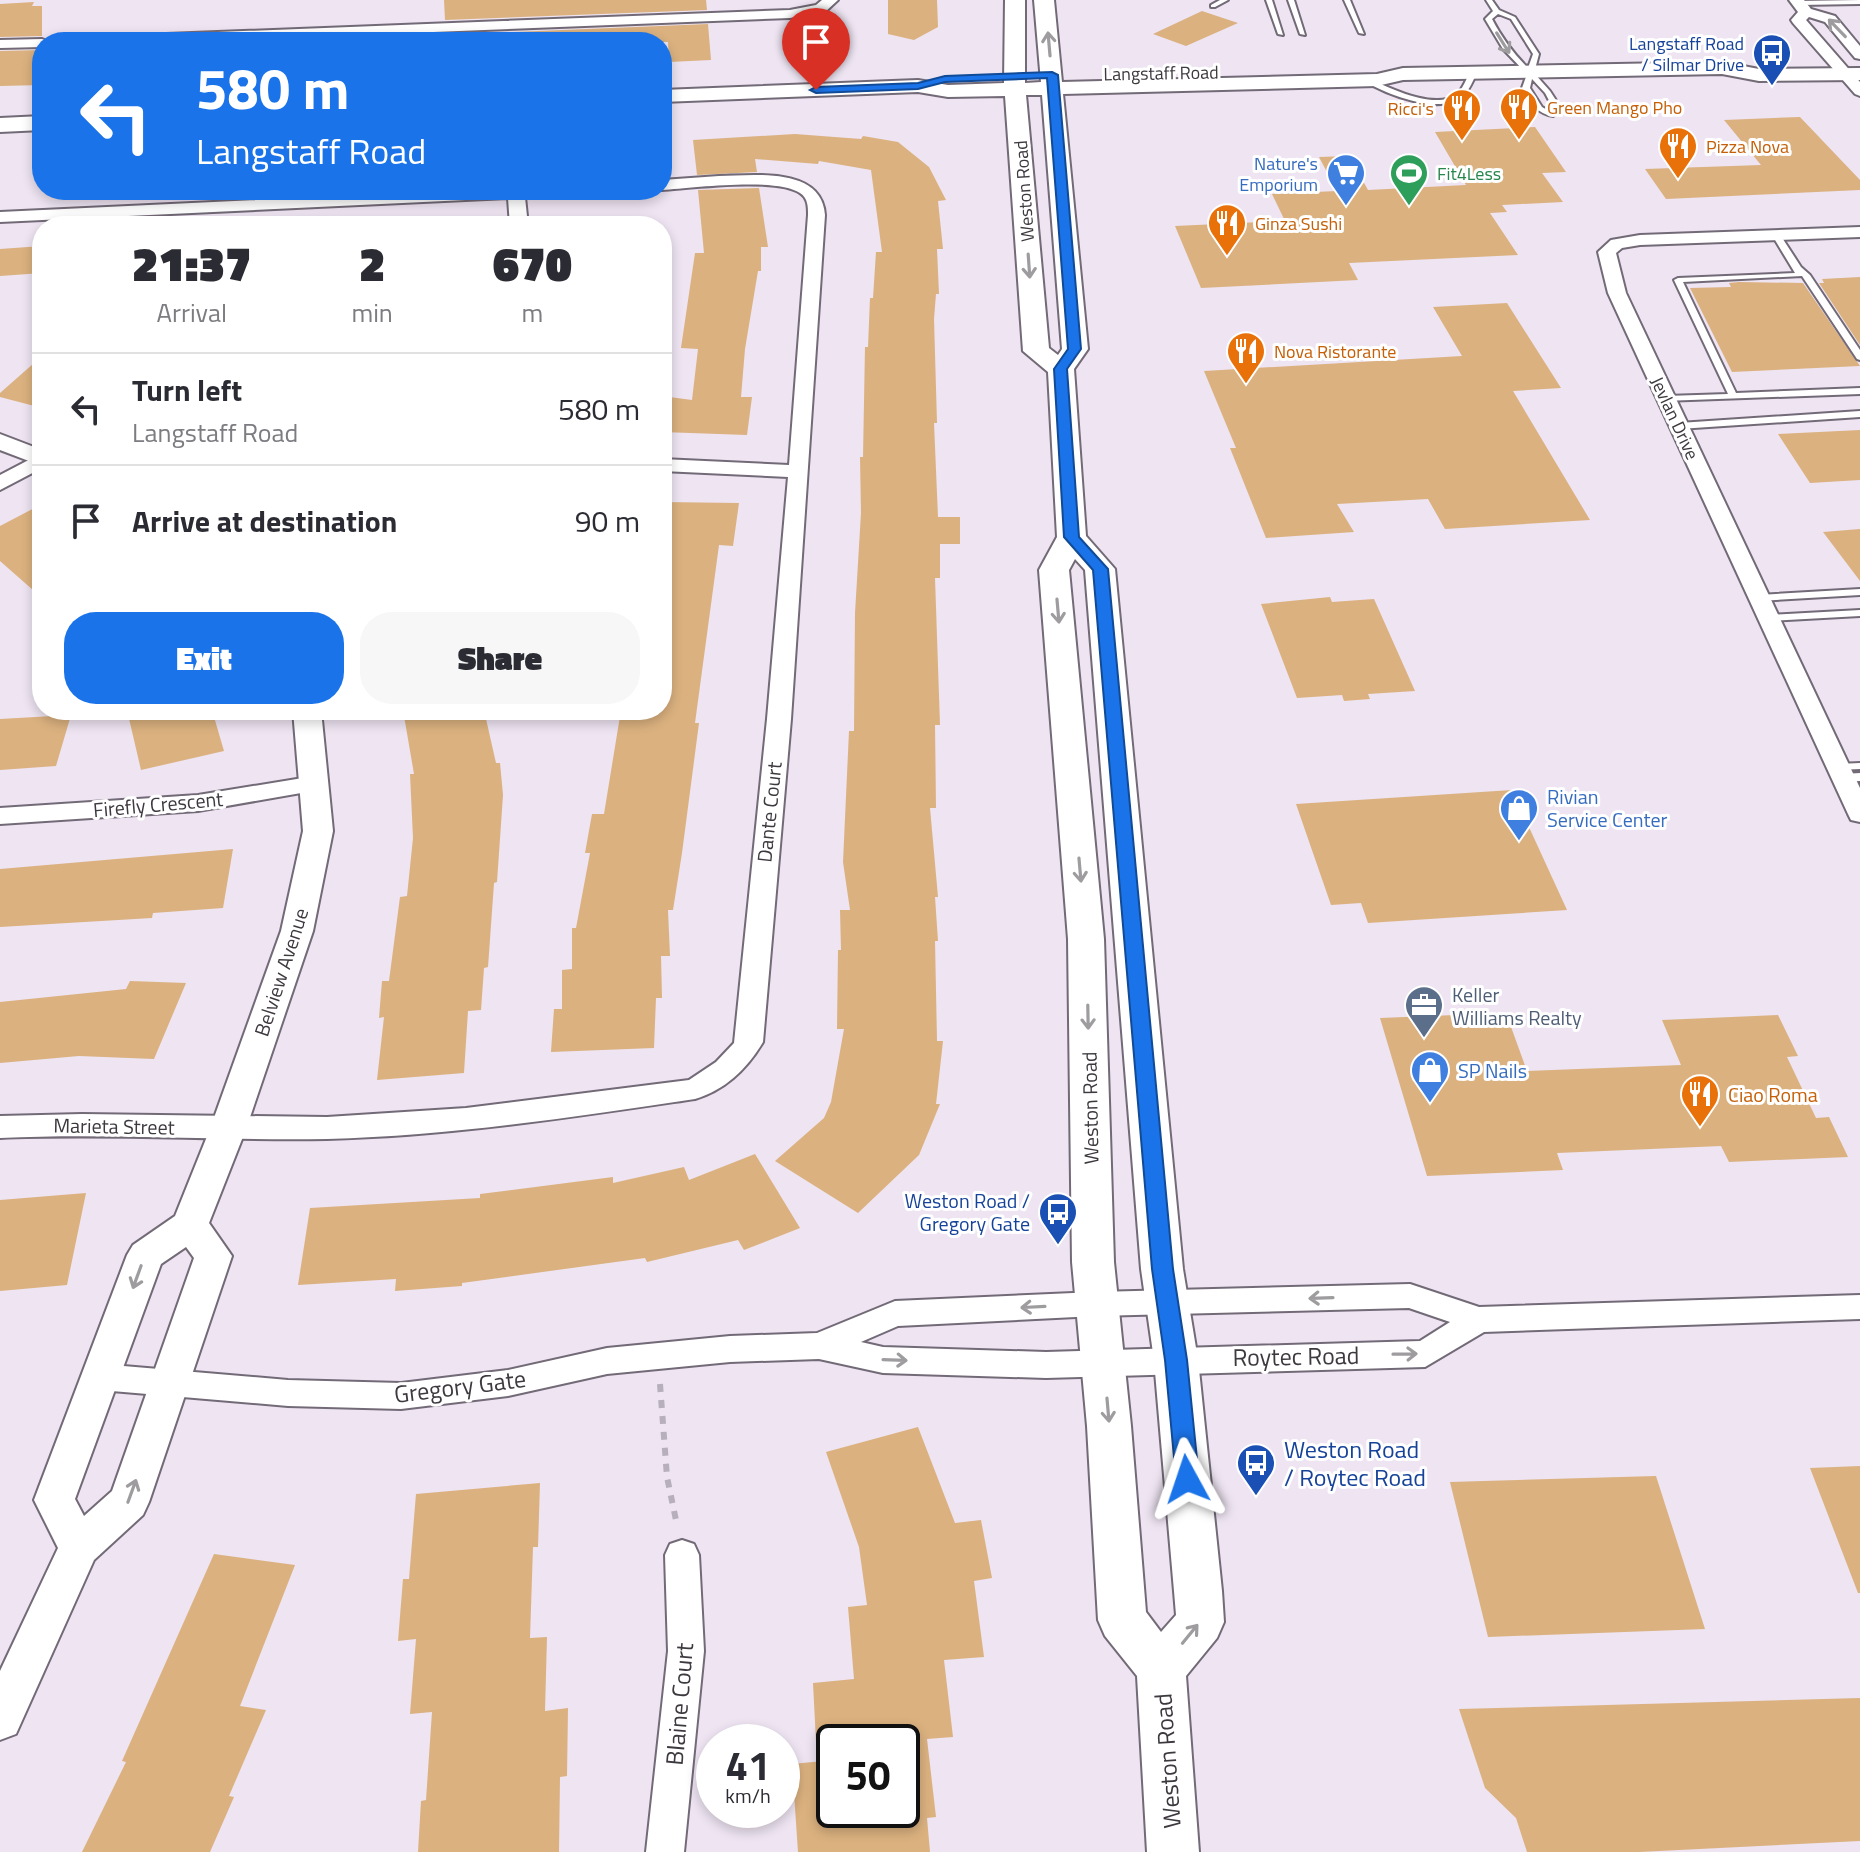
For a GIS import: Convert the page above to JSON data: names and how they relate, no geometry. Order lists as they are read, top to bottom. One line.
{"streets":{"main road":["Langstaff Road","Weston Road"],"street":["Jevlan Drive","Firefly Crescent","Dante Court","Belview Avenue","Marieta Street","Roytec Road","Gregory Gate","Blaine Court"]},"crossings":[["Langstaff Road","Weston Road"],["Weston Road","Roytec Road"],["Weston Road","Gregory Gate"],["Firefly Crescent","Belview Avenue"],["Dante Court","Belview Avenue"],["Dante Court","Marieta Street"],["Belview Avenue","Marieta Street"],["Roytec Road","Gregory Gate"]],"places":{"bus stop":["Langstaff Road / Silmar Drive","Weston Road / Gregory Gate","Weston Road / Roytec Road"],"restaurant":["Green Mango Pho","Ricci's","Pizza Nova","Ginza Sushi","Nova Ristorante","Ciao Roma"],"supermarket":["Nature's Emporium"],"sports":["Fit4Less"],"shop":["Rivian Service Center","SP Nails"],"office":["Keller Williams Realty"]},"page":{"turn":["580 m","Langstaff Road"],"eta":["21:37","Arrival","2","min","670","m"],"list":[{"name":"Turn left","note":"Langstaff Road","value":"580 m"},{"name":"Arrive at destination","value":"90 m"}],"buttons":["Exit","Share"],"speed":"41 km/h","limit":"50"}}
